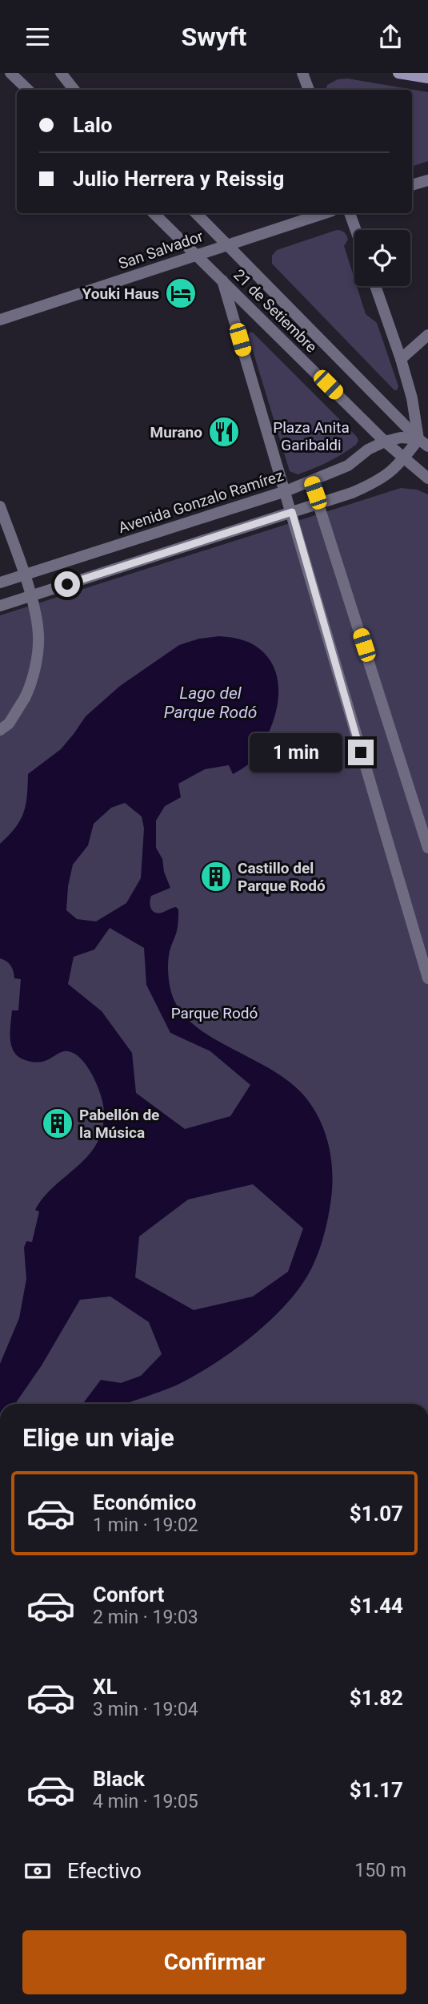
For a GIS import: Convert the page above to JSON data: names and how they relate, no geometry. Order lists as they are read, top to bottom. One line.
{"streets":{"street":["San Salvador","21 de Setiembre","Avenida Gonzalo Ramírez"]},"crossings":[["San Salvador","21 de Setiembre"],["21 de Setiembre","Avenida Gonzalo Ramírez"]],"water":["Lago del Parque Rodó"],"parks":["Plaza Anita Garibaldi","Parque Rodó"],"places":{"hotel":["Youki Haus"],"restaurant":["Murano"],"building":["Castillo del Parque Rodó","Pabellón de la Música"]},"page":{"header":"Swyft","banner":["Lalo","Julio Herrera y Reissig"],"bubble":"1 min","heading":"Elige un viaje","list":[{"name":"Económico","note":"1 min · 19:02","value":"$1.07"},{"name":"Confort","note":"2 min · 19:03","value":"$1.44"},{"name":"XL","note":"3 min · 19:04","value":"$1.82"},{"name":"Black","note":"4 min · 19:05","value":"$1.17"}],"pay":["Efectivo","150 m"],"buttons":"Confirmar"}}
